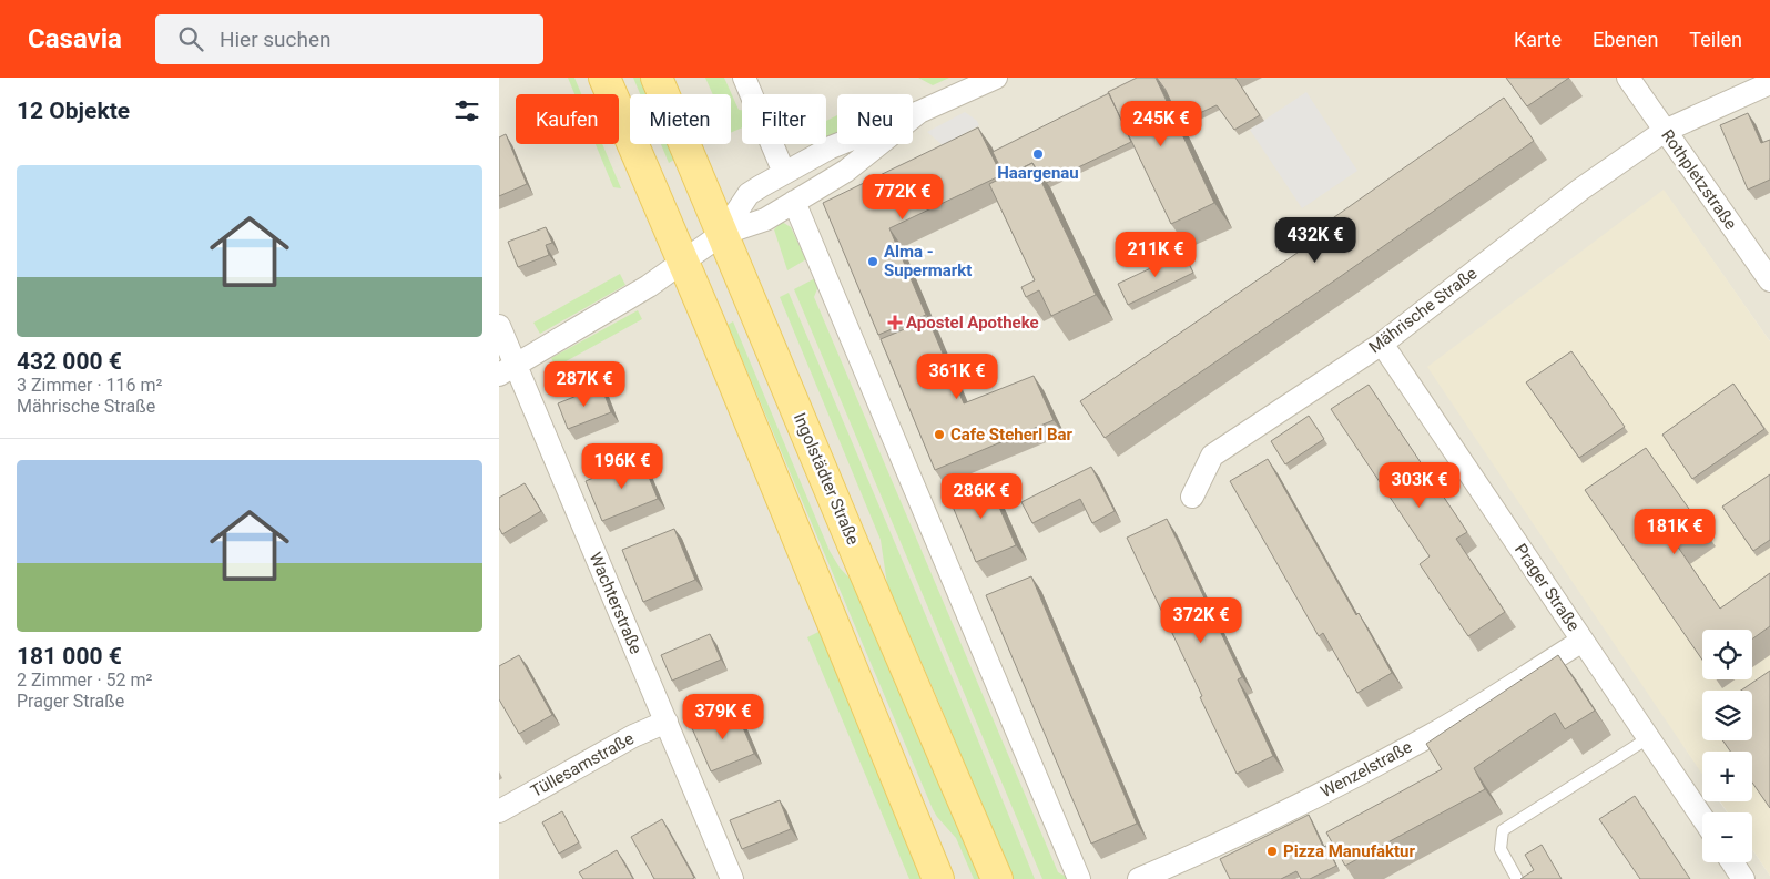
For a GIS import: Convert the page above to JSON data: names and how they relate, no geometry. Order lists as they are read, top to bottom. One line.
{"streets":{"main road":["Ingolstädter Straße"],"street":["Rothpletzstraße","Mährische Straße","Prager Straße","Wachterstraße","Tüllesamstraße","Wenzelstraße"]},"crossings":[["Rothpletzstraße","Mährische Straße"],["Mährische Straße","Prager Straße"],["Prager Straße","Wenzelstraße"],["Wachterstraße","Tüllesamstraße"]],"places":{"other":["Haargenau","Alma - Supermarkt","Cafe Steherl Bar","Pizza Manufaktur"],"health":["Apostel Apotheke"]},"page":{"header":"Casavia","search":"Hier suchen","nav":["Karte","Ebenen","Teilen"],"heading":"12 Objekte","chip":["Kaufen","Mieten","Filter","Neu"],"price":["245K €","772K €","432K €","211K €","361K €","287K €","196K €","303K €","286K €","181K €","372K €","379K €"],"list":[{"name":"432 000 €","note":"3 Zimmer · 116 m² · Mährische Straße"},{"name":"181 000 €","note":"2 Zimmer · 52 m² · Prager Straße"}],"map_buttons":["+","−"]}}
